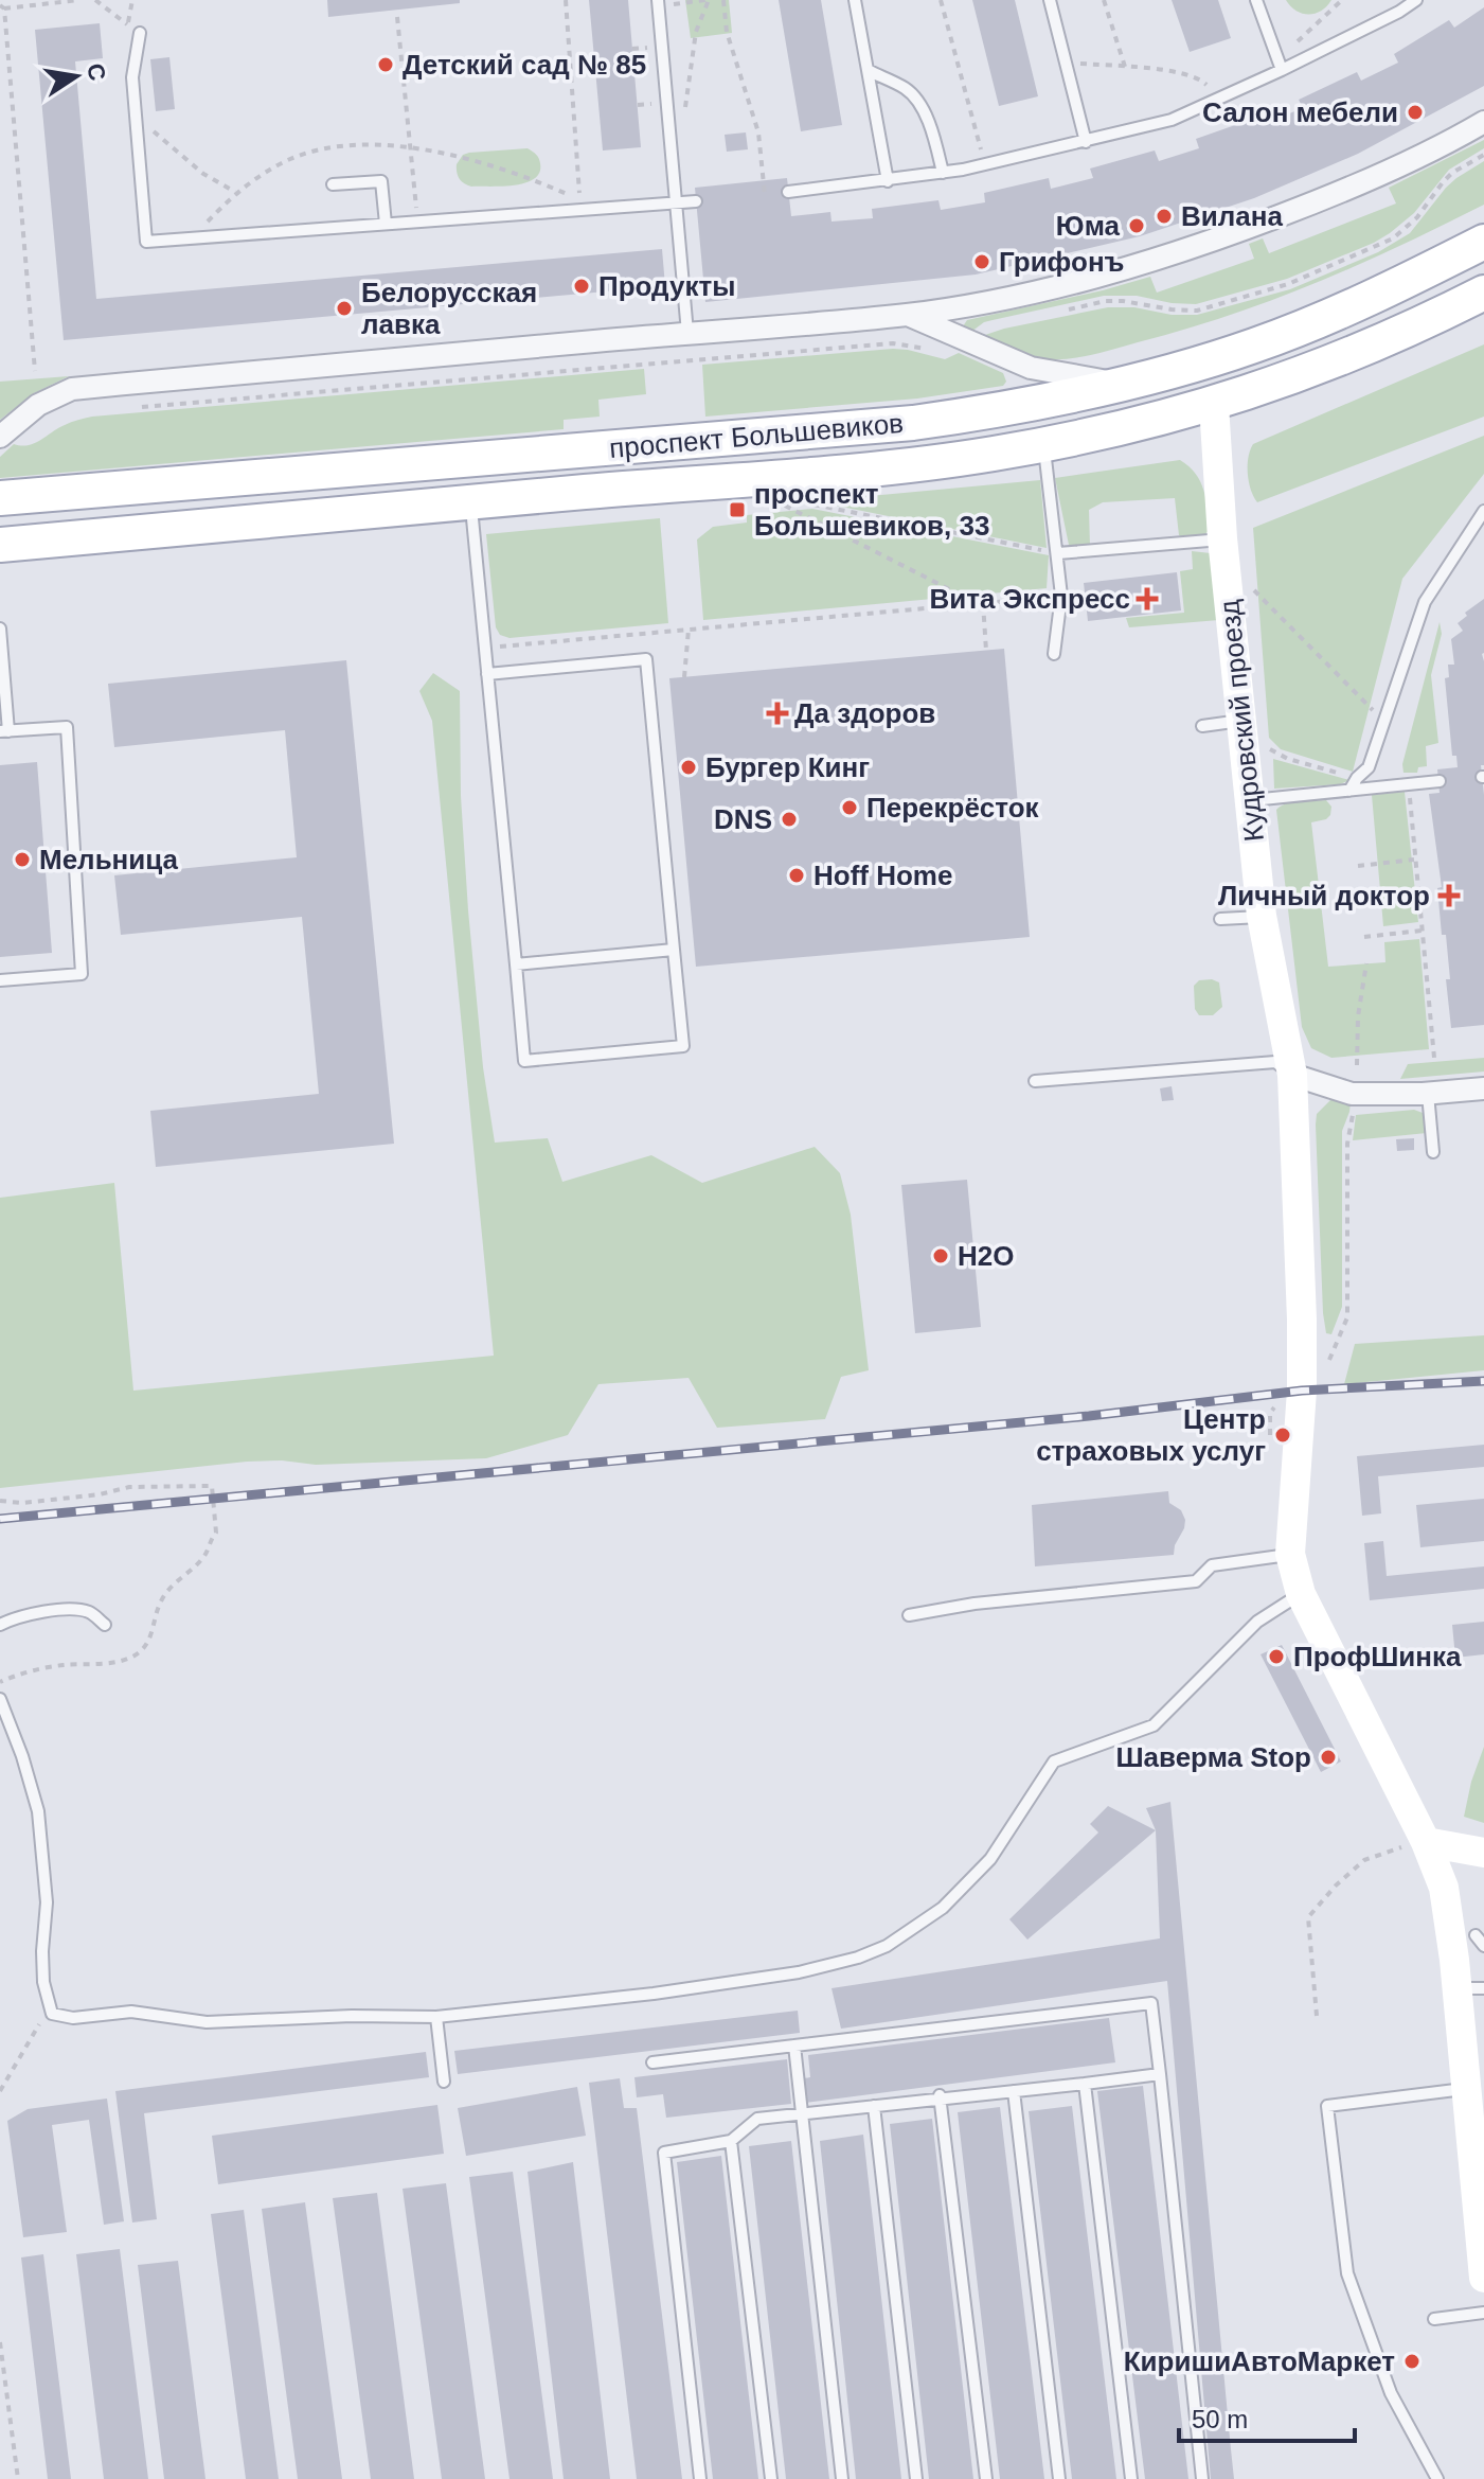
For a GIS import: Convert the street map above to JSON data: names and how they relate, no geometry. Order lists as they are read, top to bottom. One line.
{"streets":{"main road":["проспект Большевиков"],"street":["Кудровский проезд"]},"crossings":[["проспект Большевиков","Кудровский проезд"]],"places":{"other":["Детский сад № 85","Салон мебели","Вилана","Юма","Грифонъ","Продукты","Белорусская лавка","Бургер Кинг","Перекрёсток","DNS","Мельница","Hoff Home","H2O","Центр страховых услуг","ПрофШинка","Шаверма Stop","КиришиАвтоМаркет"],"transit":["проспект Большевиков, 33"],"health":["Вита Экспресс","Да здоров","Личный доктор"]},"scale_bar":"50 m","north":"right"}
